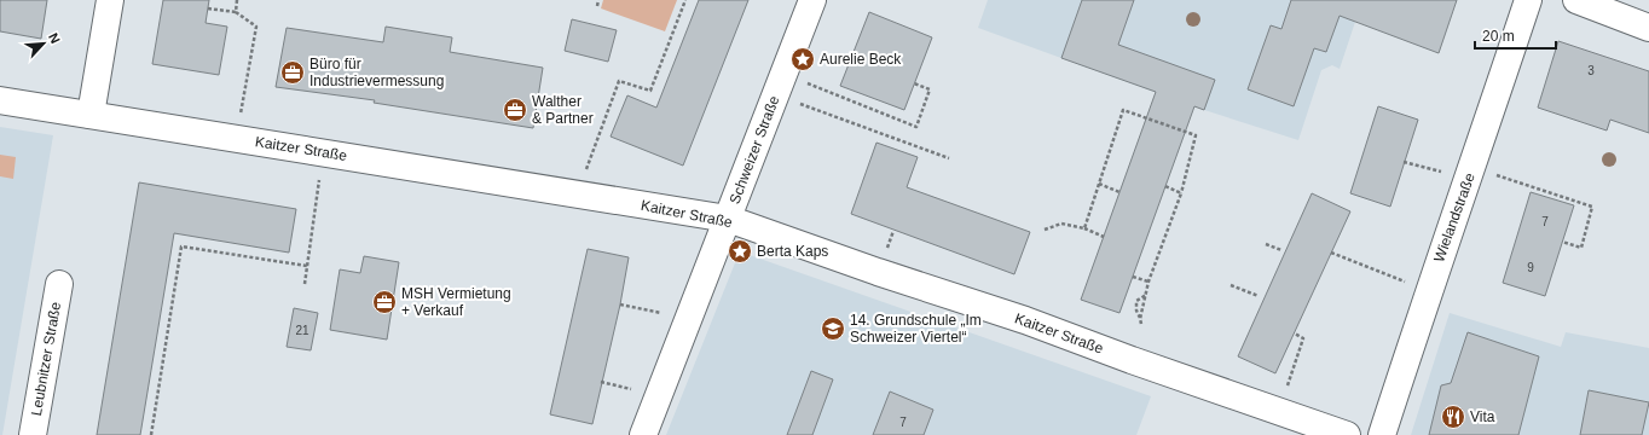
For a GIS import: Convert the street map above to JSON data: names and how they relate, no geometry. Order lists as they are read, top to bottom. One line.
{"streets":{"street":["Kaitzer Straße","Schweizer Straße","Wielandstraße","Leubnitzer Straße"]},"crossings":[["Kaitzer Straße","Schweizer Straße"]],"places":{"place":["Aurelie Beck","Berta Kaps"],"office":["Büro für Industrievermessung","Walther & Partner","MSH Vermietung + Verkauf"],"school or university":["14. Grundschule „Im Schweizer Viertel“"],"restaurant":["Vita"]},"house_numbers":["3","7","9","21","7"],"scale_bar":"20 m","north":"top right"}
